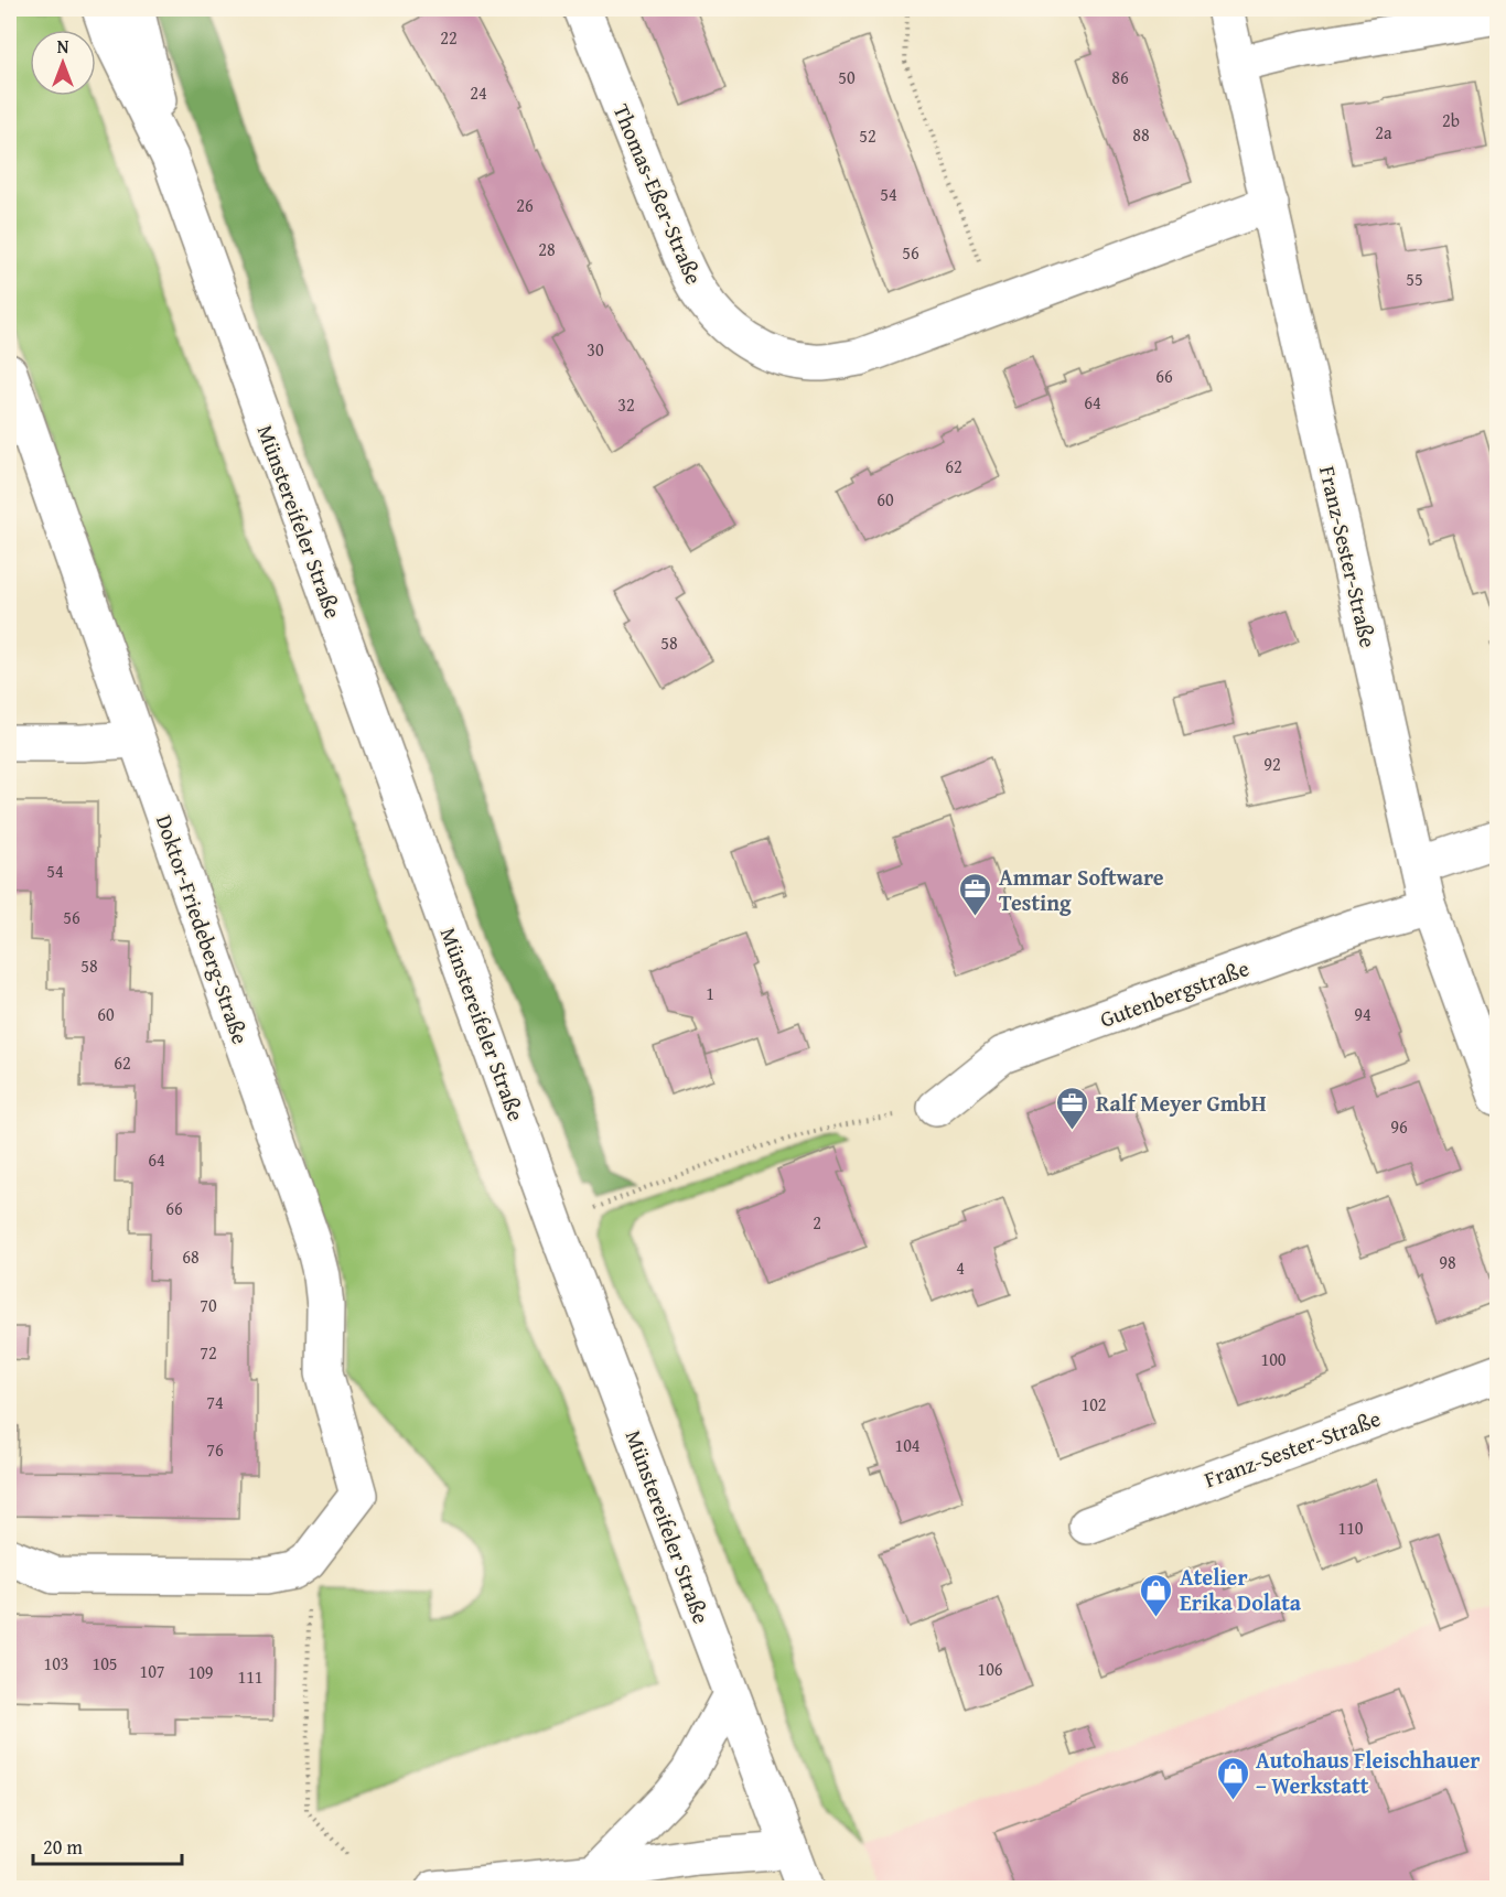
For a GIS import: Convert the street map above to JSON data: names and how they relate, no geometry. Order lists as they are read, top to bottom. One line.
{"streets":{"street":["Thomas-Eßer-Straße","Münstereifeler Straße","Franz-Sester-Straße","Doktor-Friedeberg-Straße","Gutenbergstraße"]},"crossings":[["Thomas-Eßer-Straße","Franz-Sester-Straße"],["Franz-Sester-Straße","Gutenbergstraße"]],"places":{"office":["Ammar Software Testing","Ralf Meyer GmbH"],"shop":["Atelier Erika Dolata","Autohaus Fleischhauer – Werkstatt"]},"house_numbers":["22","50","86","24","2b","2a","88","52","54","26","28","56","55","30","66","64","32","62","60","58","92","54","56","58","1","60","94","62","96","64","66","2","68","98","4","70","72","100","74","102","104","76","110","103","105","106","107","109","111"],"scale_bar":"20 m","north":"top"}
